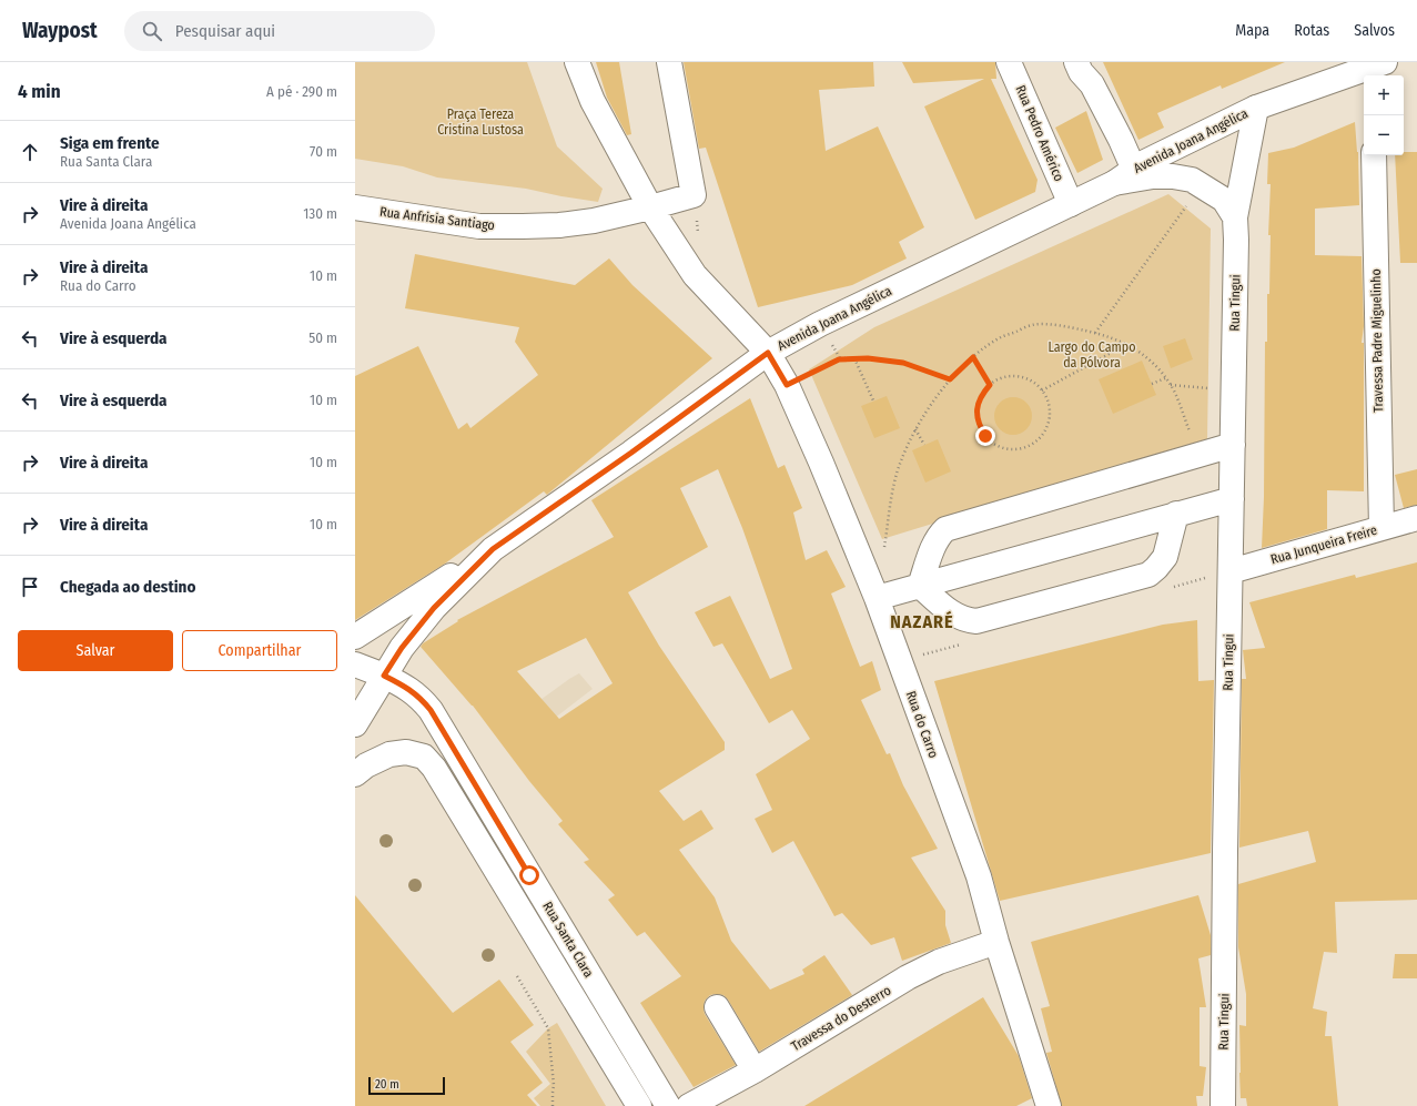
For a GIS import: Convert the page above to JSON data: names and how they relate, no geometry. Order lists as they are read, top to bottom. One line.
{"streets":{"street":["Rua Pedro Américo","Avenida Joana Angélica","Rua Anfrisia Santiago","Rua Tingui","Travessa Padre Miguelinho","Rua Junqueira Freire","Rua do Carro","Rua Santa Clara","Travessa do Desterro"]},"crossings":[["Rua Pedro Américo","Avenida Joana Angélica"],["Avenida Joana Angélica","Rua Tingui"],["Avenida Joana Angélica","Rua do Carro"],["Avenida Joana Angélica","Rua Santa Clara"],["Rua Anfrisia Santiago","Rua do Carro"],["Rua Tingui","Rua Junqueira Freire"],["Travessa Padre Miguelinho","Rua Junqueira Freire"],["Rua do Carro","Travessa do Desterro"]],"districts":["NAZARÉ"],"parks":["Praça Tereza Cristina Lustosa","Largo do Campo da Pólvora"],"scale_bar":"20 m","page":{"header":"Waypost","search":"Pesquisar aqui","nav":["Mapa","Rotas","Salvos"],"heading":["4 min","A pé · 290 m"],"map_buttons":["+","−"],"list":[["Siga em frente","Rua Santa Clara","70 m"],["Vire à direita","Avenida Joana Angélica","130 m"],["Vire à direita","Rua do Carro","10 m"],["Vire à esquerda","50 m"],["Vire à esquerda","10 m"],["Vire à direita","10 m"],["Vire à direita","10 m"],"Chegada ao destino"],"buttons":["Salvar","Compartilhar"],"scale":"20 m"}}
